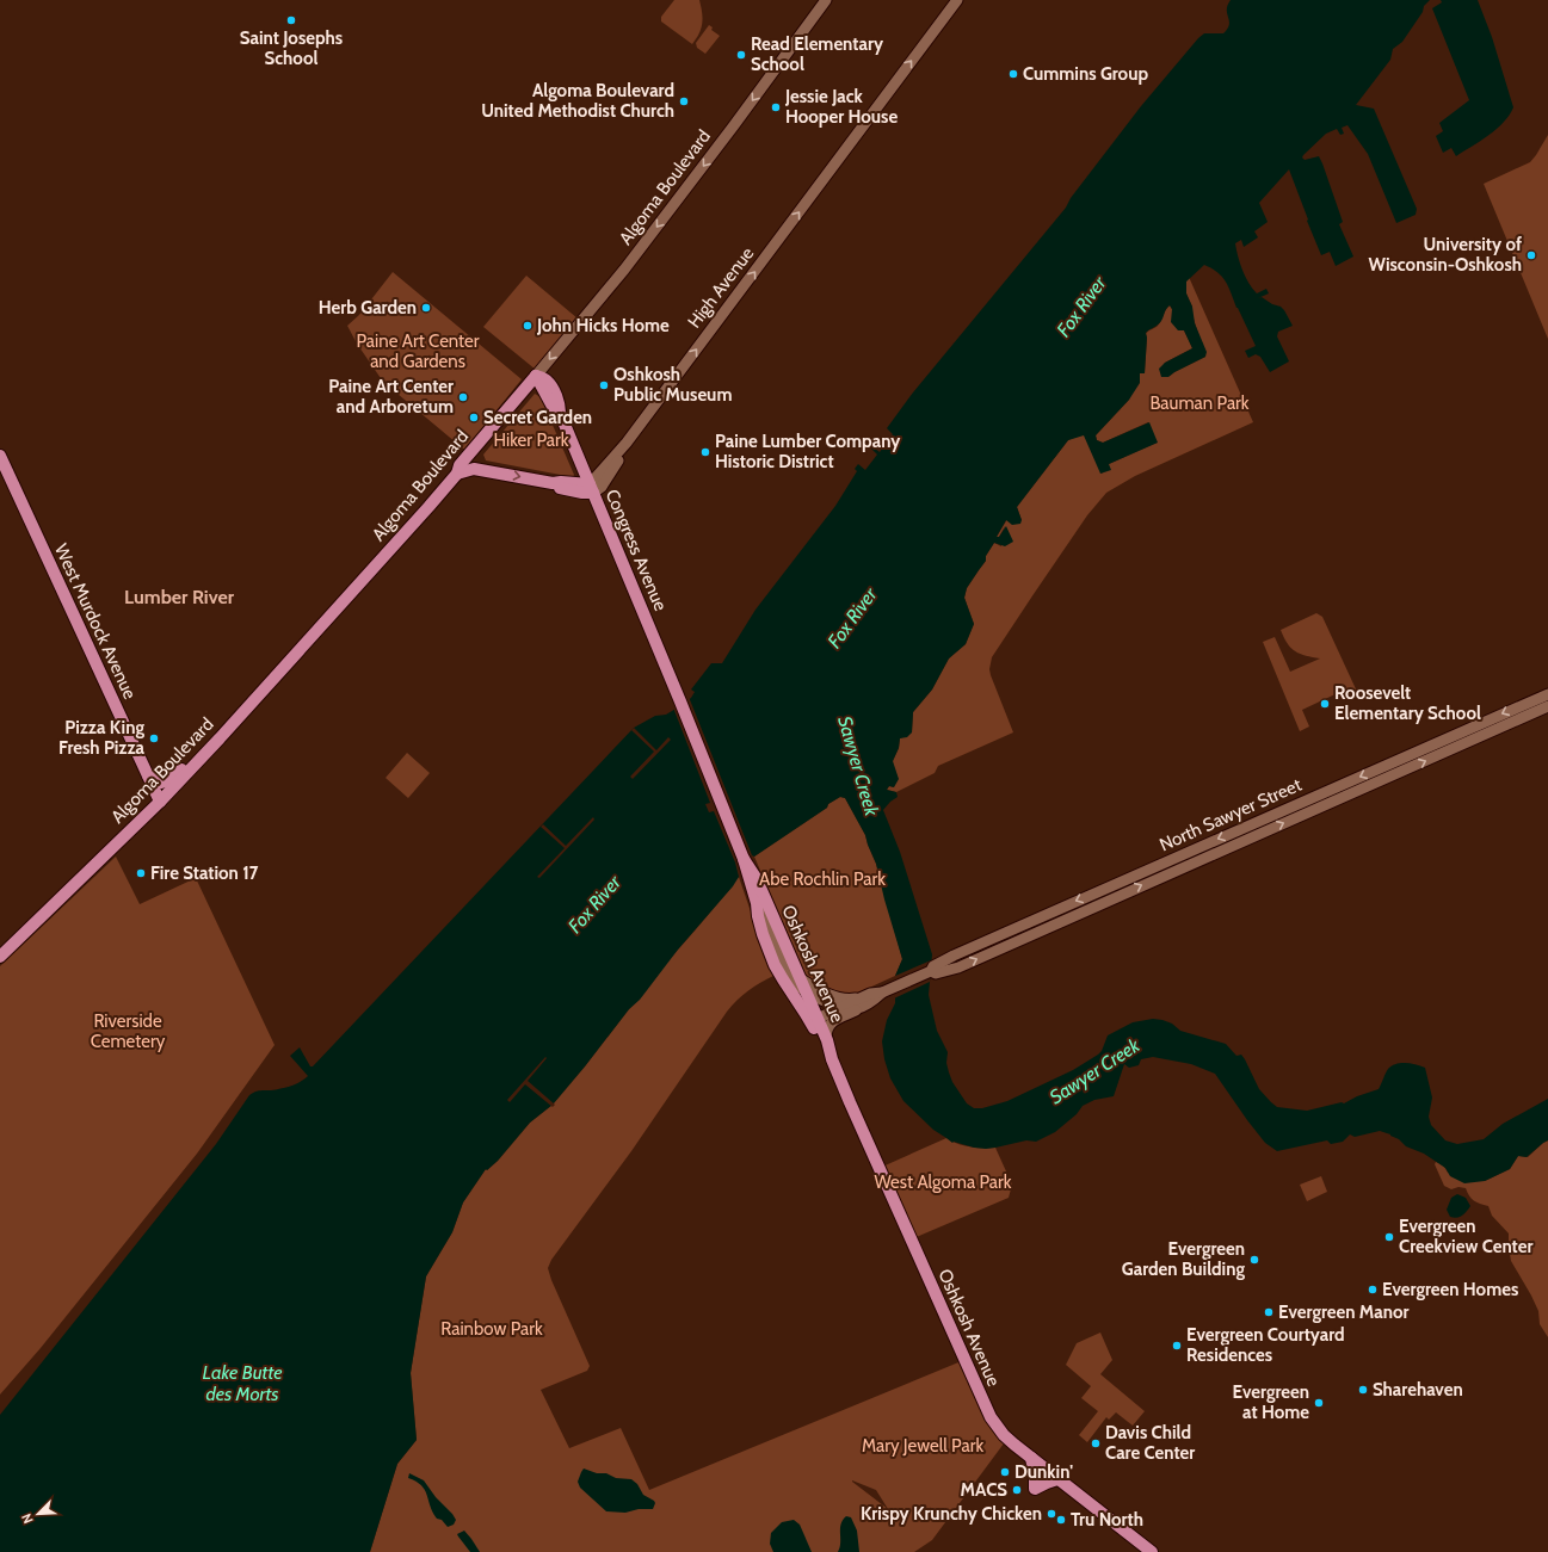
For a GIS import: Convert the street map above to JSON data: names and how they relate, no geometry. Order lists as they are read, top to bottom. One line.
{"streets":{"main road":["Algoma Boulevard","Congress Avenue","West Murdock Avenue","Oshkosh Avenue"],"street":["High Avenue","North Sawyer Street"]},"crossings":[["Algoma Boulevard","Congress Avenue"],["Algoma Boulevard","West Murdock Avenue"],["High Avenue","Congress Avenue"],["Congress Avenue","Oshkosh Avenue"],["North Sawyer Street","Oshkosh Avenue"]],"one_way":["Algoma Boulevard","High Avenue"],"districts":["Lumber River"],"water":["Fox River","Sawyer Creek","Lake Butte des Morts"],"parks":["Paine Art Center and Gardens","Bauman Park","Hiker Park","Abe Rochlin Park","Riverside Cemetery","West Algoma Park","Rainbow Park","Mary Jewell Park"],"places":["Saint Josephs School","Read Elementary School","Cummins Group","Algoma Boulevard United Methodist Church","Jessie Jack Hooper House","University of Wisconsin-Oshkosh","Herb Garden","John Hicks Home","Oshkosh Public Museum","Paine Art Center and Arboretum","Secret Garden","Paine Lumber Company Historic District","Roosevelt Elementary School","Pizza King Fresh Pizza","Fire Station 17","Evergreen Creekview Center","Evergreen Garden Building","Evergreen Homes","Evergreen Manor","Evergreen Courtyard Residences","Sharehaven","Evergreen at Home","Davis Child Care Center","Dunkin'","MACS","Krispy Krunchy Chicken","Tru North"],"north":"bottom left"}
